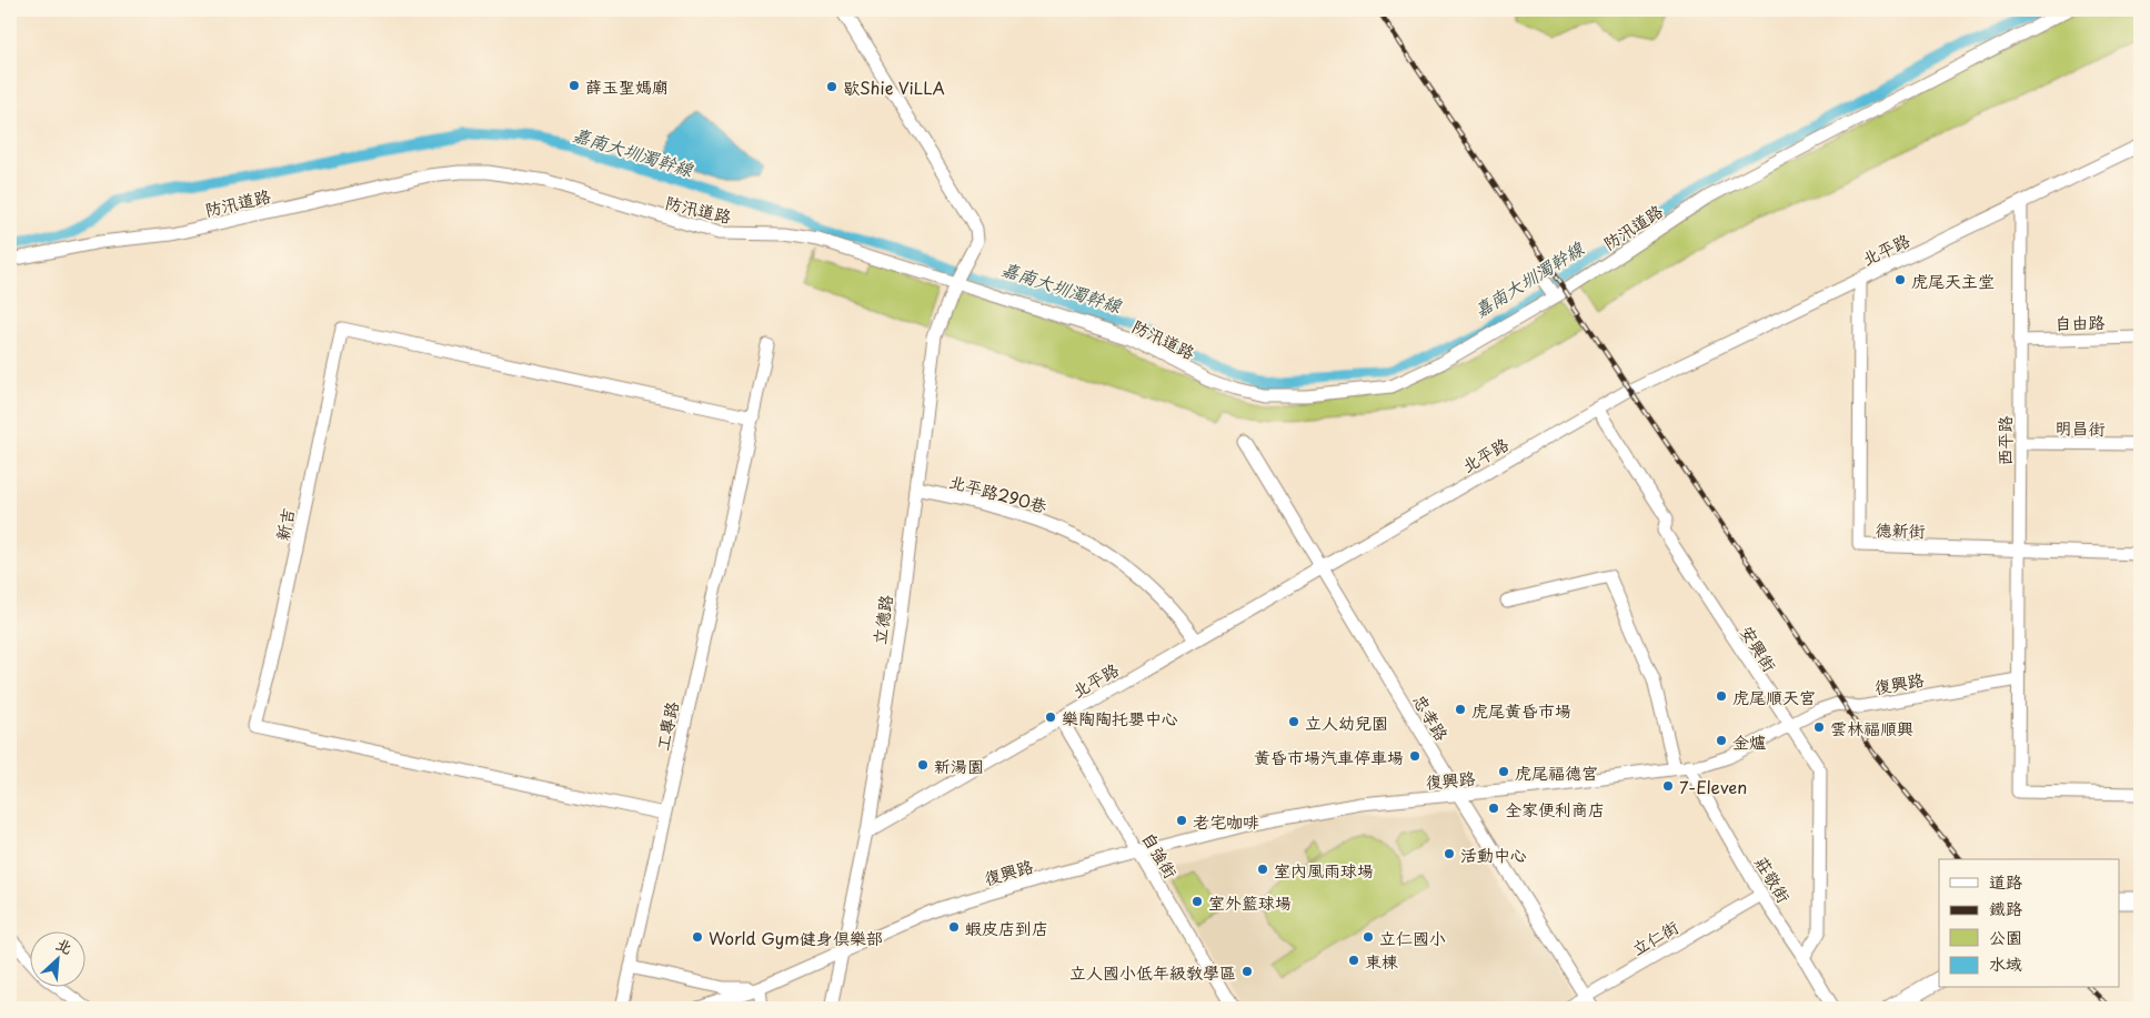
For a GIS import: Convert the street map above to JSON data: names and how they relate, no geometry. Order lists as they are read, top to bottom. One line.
{"streets":{"street":["防汛道路","北平路","自由路","明昌街","西平路","北平路290巷","新吉","德新街","立德路","安興街","復興路","忠孝路","工專路","自強街","莊敬街","立仁街"]},"crossings":[["防汛道路","立德路"],["北平路","西平路"],["北平路","北平路290巷"],["北平路","德新街"],["北平路","立德路"],["北平路","安興街"],["北平路","忠孝路"],["北平路","自強街"],["自由路","西平路"],["明昌街","西平路"],["西平路","德新街"],["西平路","復興路"],["北平路290巷","立德路"],["新吉","工專路"],["立德路","復興路"],["安興街","復興路"],["安興街","莊敬街"],["復興路","忠孝路"],["復興路","自強街"],["復興路","莊敬街"],["忠孝路","立仁街"],["莊敬街","立仁街"]],"water":["嘉南大圳濁幹線"],"places":["薛玉聖媽廟","歇Shie ViLLA","虎尾天主堂","虎尾順天宮","虎尾黃昏市場","樂陶陶托嬰中心","立人幼兒園","雲林福順興","金爐","黃昏市場汽車停車場","新湯園","虎尾福德宮","7-Eleven","全家便利商店","老宅咖啡","活動中心","室內風雨球場","室外籃球場","蝦皮店到店","World Gym健身俱樂部","立仁國小","東棟","立人國小低年級教學區"],"legend":["道路","鐵路","公園","水域"],"north":"top right"}
